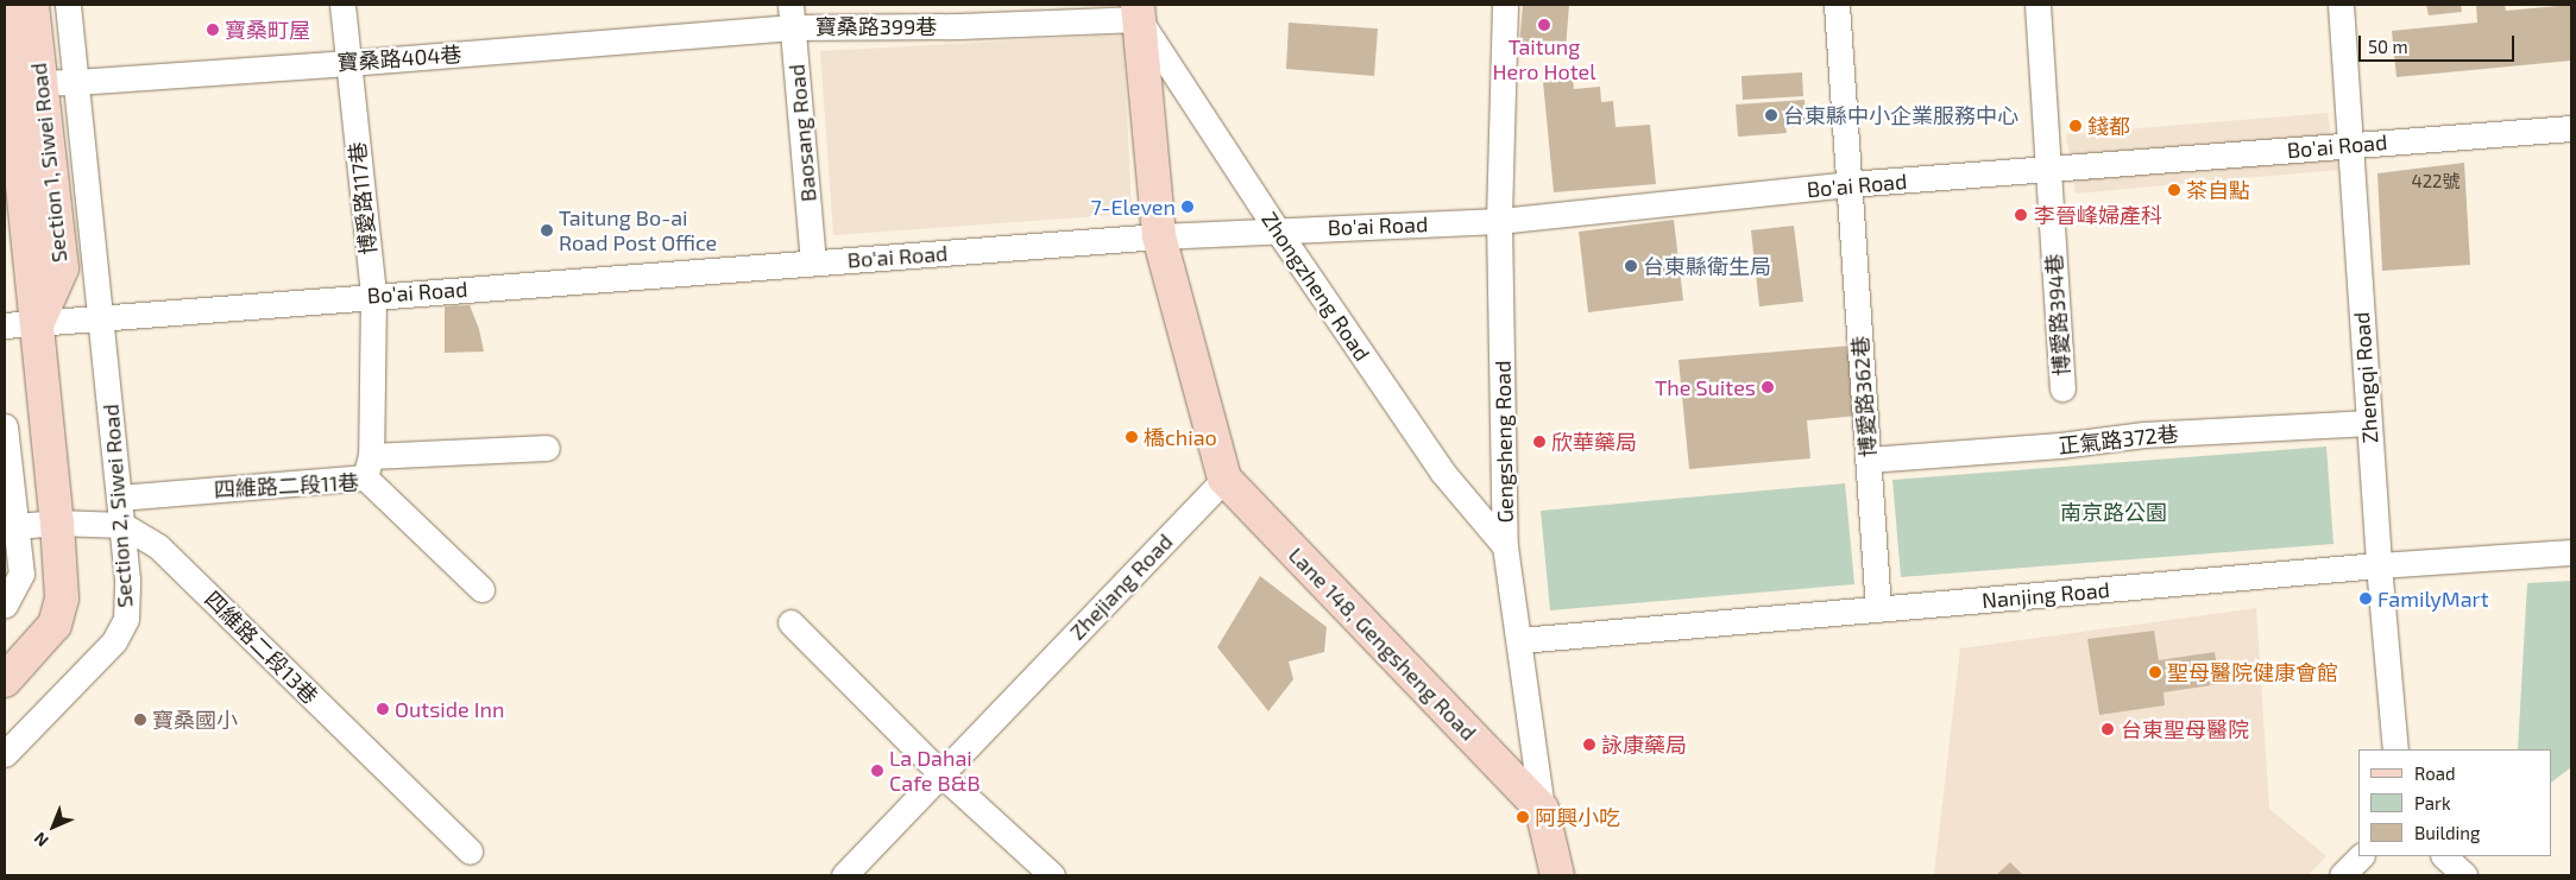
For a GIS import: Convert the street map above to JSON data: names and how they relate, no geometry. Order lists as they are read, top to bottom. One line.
{"streets":{"street":["寶桑路399巷","寶桑路404巷","Baosang Road","Bo'ai Road","Section 1, Siwei Road","博愛路117巷","Zhongzheng Road","博愛路394巷","Zhengqi Road","博愛路362巷","正氣路372巷","Gengsheng Road","四維路二段11巷","Section 2, Siwei Road","Zhejiang Road","Nanjing Road","Lane 148, Gengsheng Road","四維路二段13巷"]},"crossings":[["寶桑路399巷","寶桑路404巷"],["寶桑路399巷","Baosang Road"],["寶桑路399巷","Zhongzheng Road"],["寶桑路404巷","Baosang Road"],["寶桑路404巷","Section 1, Siwei Road"],["寶桑路404巷","博愛路117巷"],["Baosang Road","Bo'ai Road"],["Bo'ai Road","Section 1, Siwei Road"],["Bo'ai Road","博愛路117巷"],["Bo'ai Road","Zhongzheng Road"],["Bo'ai Road","博愛路394巷"],["Bo'ai Road","Zhengqi Road"],["Bo'ai Road","博愛路362巷"],["Bo'ai Road","Gengsheng Road"],["Bo'ai Road","Section 2, Siwei Road"],["Section 1, Siwei Road","Section 2, Siwei Road"],["博愛路117巷","四維路二段11巷"],["Zhongzheng Road","Gengsheng Road"],["Zhengqi Road","正氣路372巷"],["Zhengqi Road","Nanjing Road"],["博愛路362巷","正氣路372巷"],["博愛路362巷","Nanjing Road"],["Gengsheng Road","Nanjing Road"],["Gengsheng Road","Lane 148, Gengsheng Road"],["四維路二段11巷","Section 2, Siwei Road"],["Section 2, Siwei Road","四維路二段13巷"],["Zhejiang Road","Lane 148, Gengsheng Road"]],"parks":["南京路公園"],"places":["Taitung Hero Hotel","寶桑町屋","台東縣中小企業服務中心","錢都","茶自點","7-Eleven","李晉峰婦產科","Taitung Bo-ai Road Post Office","台東縣衛生局","The Suites","橋chiao","欣華藥局","FamilyMart","聖母醫院健康會館","Outside Inn","寶桑國小","台東聖母醫院","詠康藥局","La Dahai Cafe B&B","阿興小吃"],"house_numbers":["422號"],"legend":["Road","Park","Building"],"scale_bar":"50 m","north":"bottom left"}
